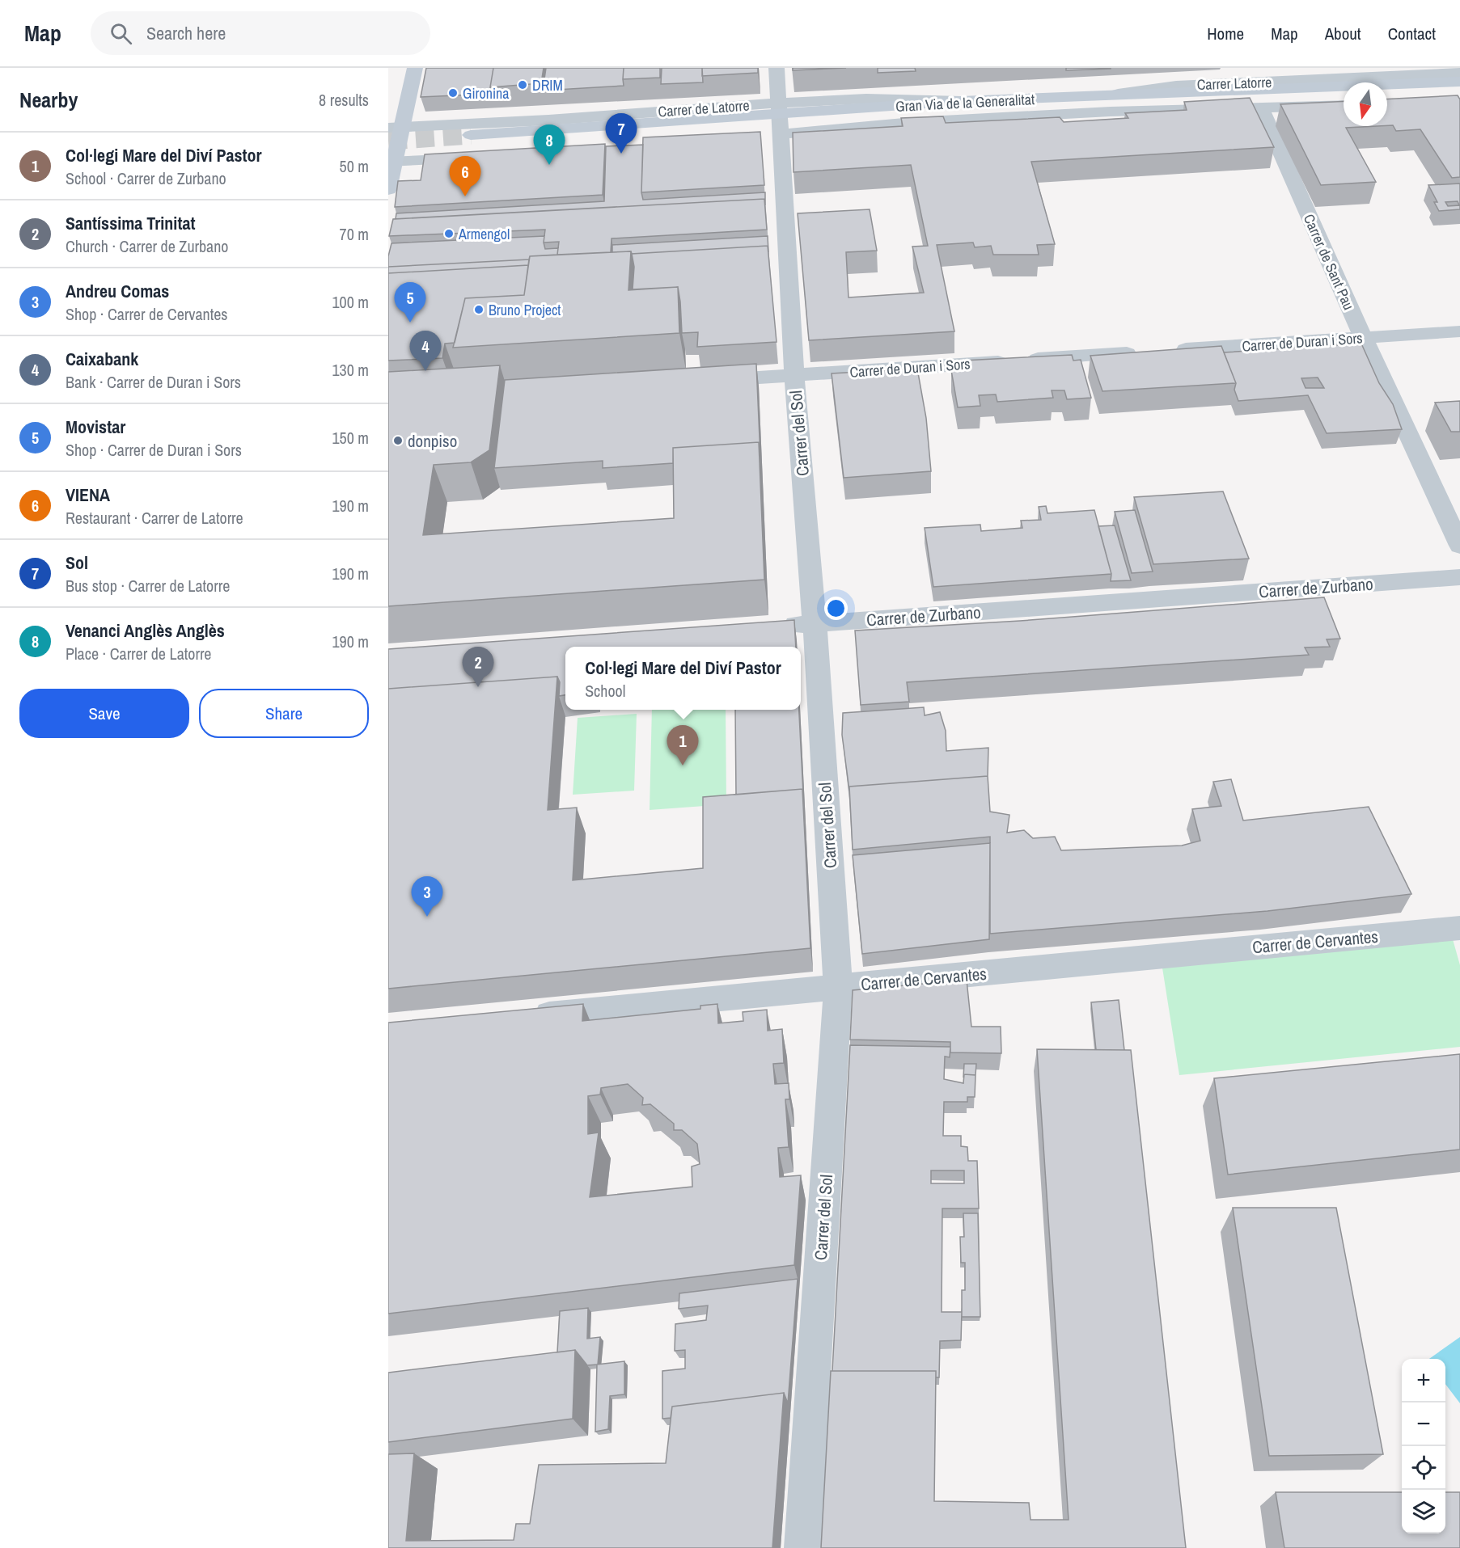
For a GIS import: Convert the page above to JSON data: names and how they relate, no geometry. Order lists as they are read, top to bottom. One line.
{"streets":{"street":["Carrer Latorre","Gran Via de la Generalitat","Carrer de Latorre","Carrer de Sant Pau","Carrer de Duran i Sors","Carrer del Sol","Carrer de Zurbano","Carrer de Cervantes"]},"crossings":[["Carrer Latorre","Gran Via de la Generalitat"],["Carrer Latorre","Carrer de Latorre"],["Carrer Latorre","Carrer de Sant Pau"],["Gran Via de la Generalitat","Carrer de Latorre"],["Gran Via de la Generalitat","Carrer del Sol"],["Carrer de Latorre","Carrer del Sol"],["Carrer de Sant Pau","Carrer de Duran i Sors"],["Carrer de Duran i Sors","Carrer del Sol"],["Carrer del Sol","Carrer de Zurbano"],["Carrer del Sol","Carrer de Cervantes"]],"places":["DRIM","Gironina","Armengol","Bruno Project","donpiso"],"north":"bottom","page":{"header":"Map","search":"Search here","nav":["Home","Map","About","Contact"],"heading":["Nearby","8 results"],"pins":["7","8","6","5","4","2","1","3"],"list":[{"mark":"1","name":"Col·legi Mare del Diví Pastor","note":"School · Carrer de Zurbano","value":"50 m"},{"mark":"2","name":"Santíssima Trinitat","note":"Church · Carrer de Zurbano","value":"70 m"},{"mark":"3","name":"Andreu Comas","note":"Shop · Carrer de Cervantes","value":"100 m"},{"mark":"4","name":"Caixabank","note":"Bank · Carrer de Duran i Sors","value":"130 m"},{"mark":"5","name":"Movistar","note":"Shop · Carrer de Duran i Sors","value":"150 m"},{"mark":"6","name":"VIENA","note":"Restaurant · Carrer de Latorre","value":"190 m"},{"mark":"7","name":"Sol","note":"Bus stop · Carrer de Latorre","value":"190 m"},{"mark":"8","name":"Venanci Anglès Anglès","note":"Place · Carrer de Latorre","value":"190 m"}],"popup":["Col·legi Mare del Diví Pastor","School"],"buttons":["Save","Share"],"map_buttons":["+","−"]}}
